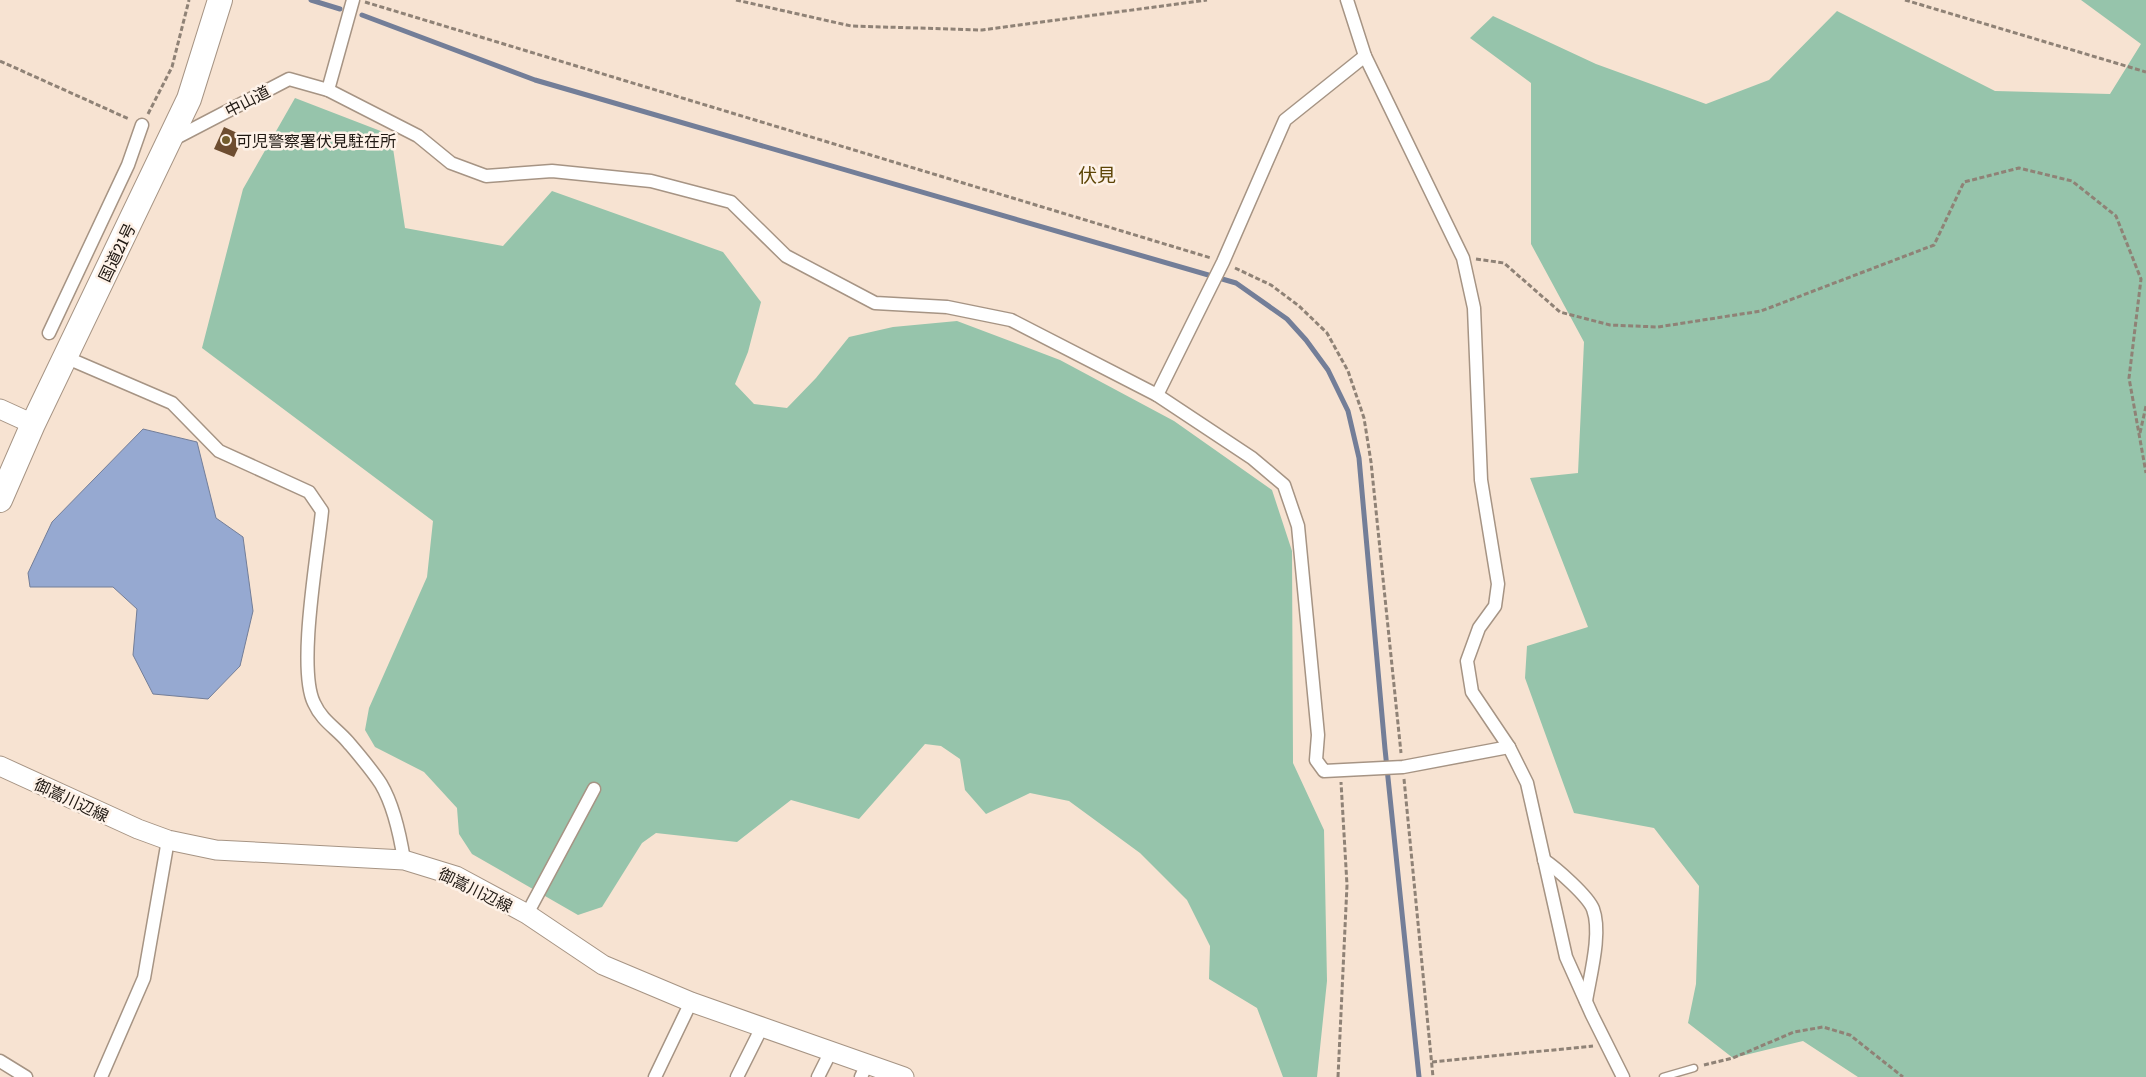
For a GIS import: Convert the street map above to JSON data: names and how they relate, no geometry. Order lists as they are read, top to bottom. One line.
{"streets":{"highway":["国道21号"],"main road":["御嵩川辺線"],"street":["中山道"]},"crossings":[["中山道","国道21号"]],"districts":["伏見"],"places":["可児警察署伏見駐在所"]}
